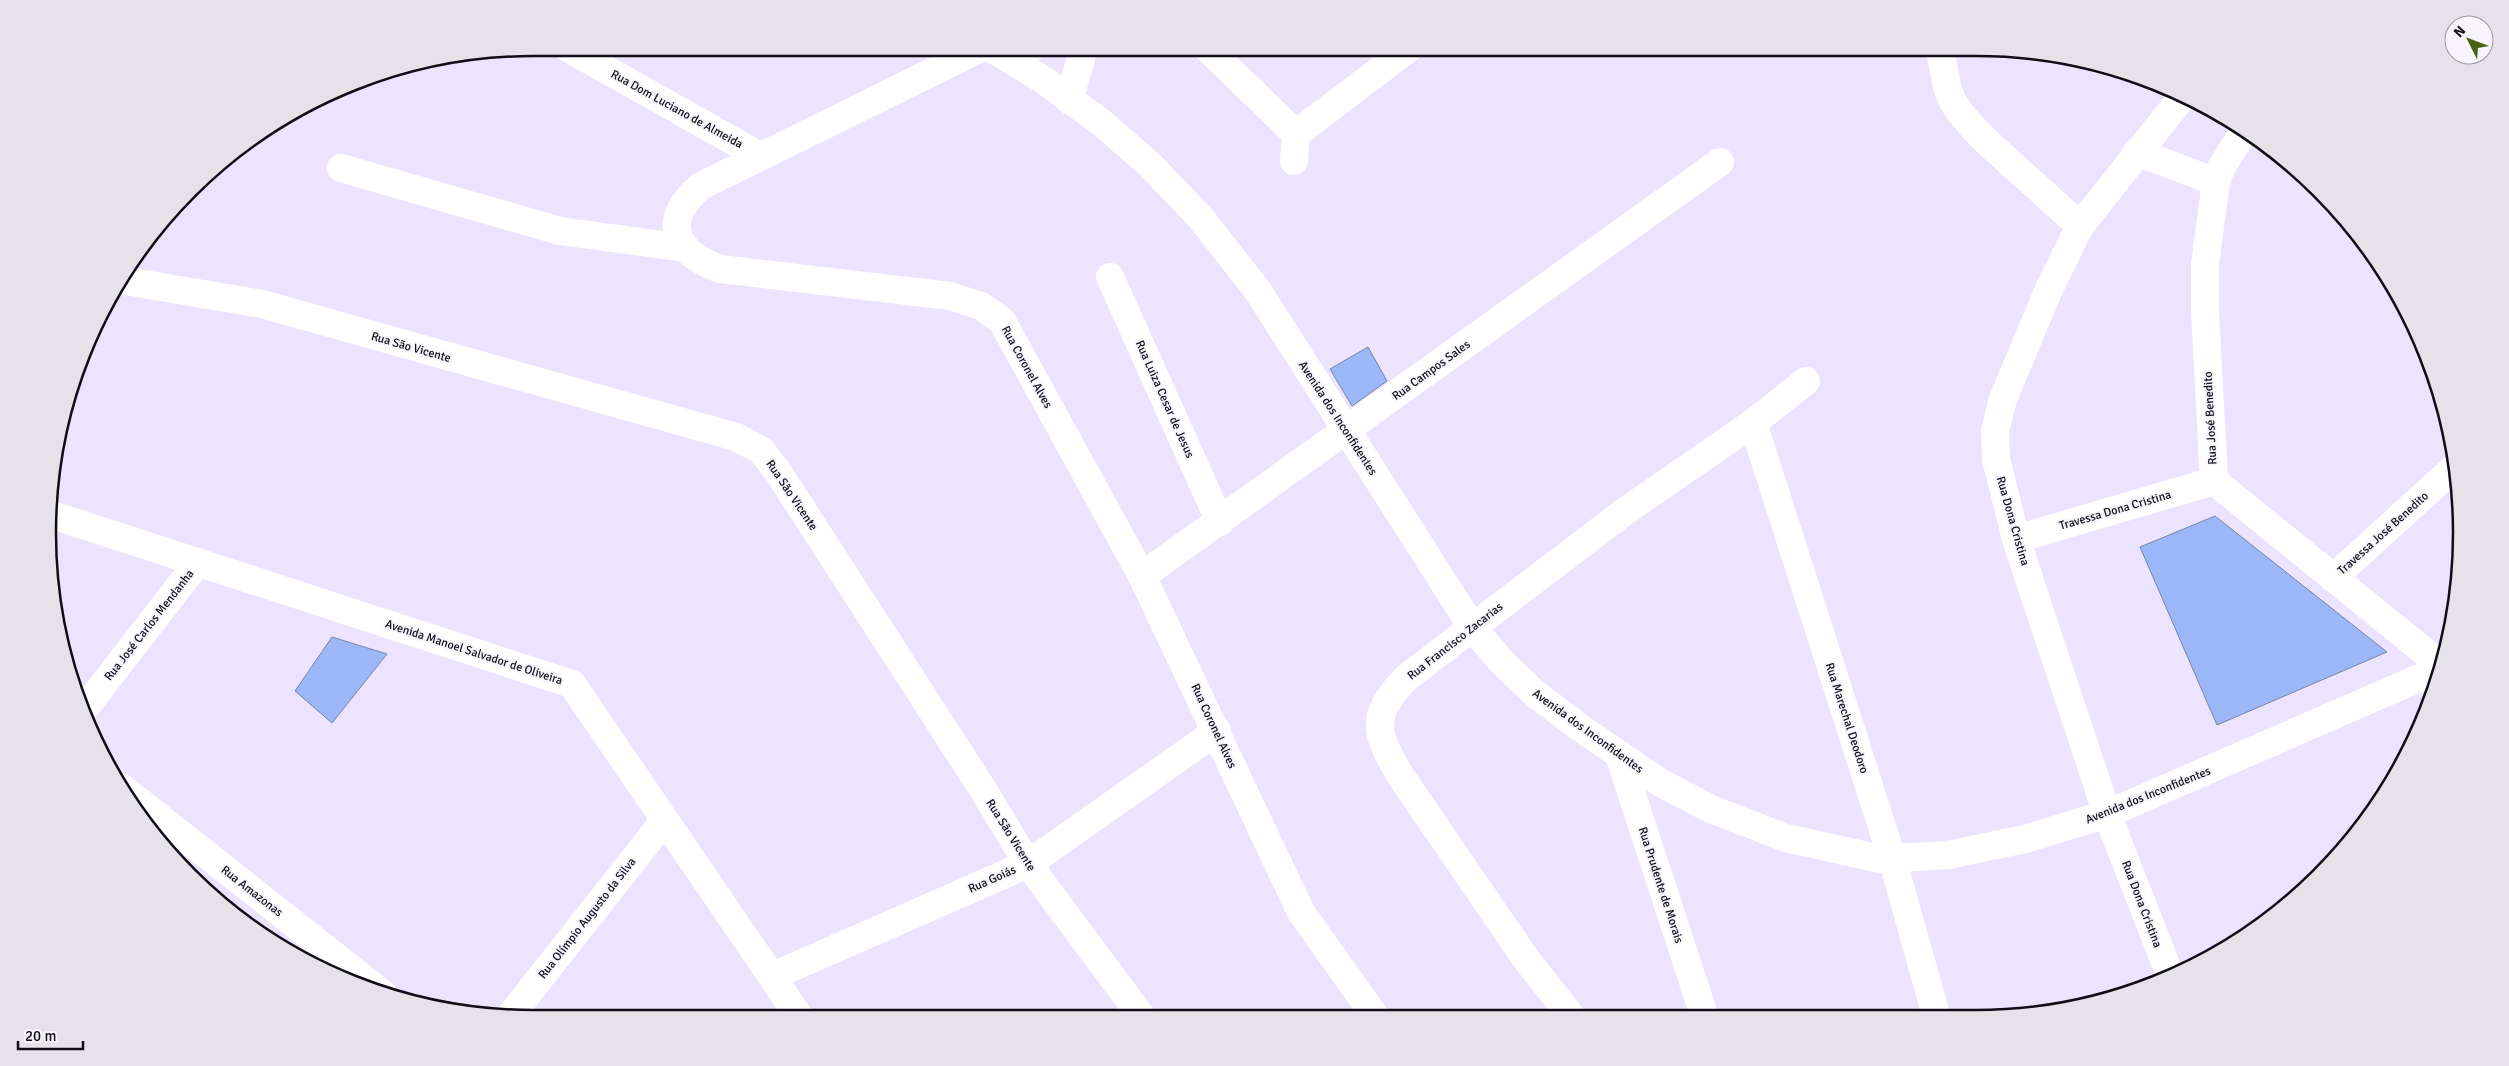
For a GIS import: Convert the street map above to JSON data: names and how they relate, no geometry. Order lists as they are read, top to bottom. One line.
{"streets":{"street":["Rua Dom Luciano de Almeida","Rua São Vicente","Rua Coronel Alves","Rua Campos Sales","Rua Luiza Cesar de Jesus","Avenida dos Inconfidentes","Rua José Benedito","Travessa Dona Cristina","Rua Dona Cristina","Travessa José Benedito","Rua José Carlos Mendanha","Rua Francisco Zacarias","Avenida Manoel Salvador de Oliveira","Rua Marechal Deodoro","Rua Goiás","Rua Prudente de Morais","Rua Amazonas","Rua Olímpio Augusto da Silva"]},"crossings":[["Rua Dom Luciano de Almeida","Rua Coronel Alves"],["Rua São Vicente","Rua Goiás"],["Rua Coronel Alves","Rua Campos Sales"],["Rua Coronel Alves","Rua Goiás"],["Rua Campos Sales","Rua Luiza Cesar de Jesus"],["Rua Campos Sales","Avenida dos Inconfidentes"],["Avenida dos Inconfidentes","Rua Dona Cristina"],["Avenida dos Inconfidentes","Rua Francisco Zacarias"],["Avenida dos Inconfidentes","Rua Marechal Deodoro"],["Avenida dos Inconfidentes","Rua Prudente de Morais"],["Rua José Benedito","Travessa Dona Cristina"],["Rua José Benedito","Travessa José Benedito"],["Travessa Dona Cristina","Rua Dona Cristina"],["Rua José Carlos Mendanha","Avenida Manoel Salvador de Oliveira"],["Rua Francisco Zacarias","Rua Marechal Deodoro"],["Avenida Manoel Salvador de Oliveira","Rua Goiás"],["Avenida Manoel Salvador de Oliveira","Rua Olímpio Augusto da Silva"]],"scale_bar":"20 m","north":"top left"}
